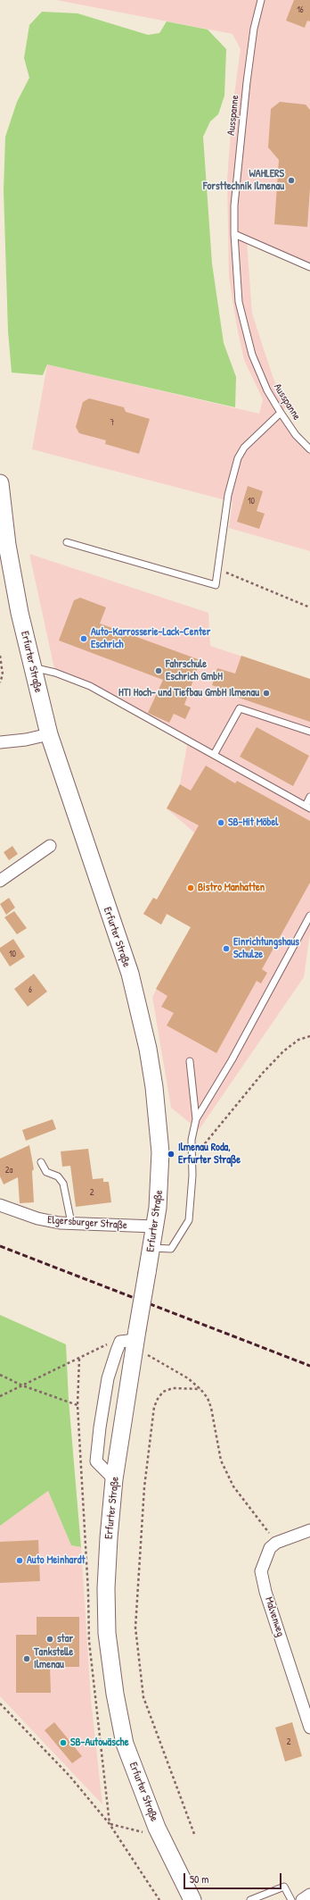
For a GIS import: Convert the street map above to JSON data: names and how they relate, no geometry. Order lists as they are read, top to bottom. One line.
{"streets":{"main road":["Erfurter Straße"],"street":["Elgersburger Straße","Malvenweg"],"lane":["Ausspanne"]},"crossings":[["Erfurter Straße","Elgersburger Straße"]],"places":["WAHLERS Forsttechnik Ilmenau","Auto-Karrosserie-Lack-Center Eschrich","Fahrschule Eschrich GmbH","HTI Hoch- und Tiefbau GmbH Ilmenau","SB-Hit Möbel","Bistro Manhatten","Einrichtungshaus Schulze","Ilmenau Roda, Erfurter Straße","Auto Meinhardt","star","Tankstelle Ilmenau","SB-Autowäsche"],"house_numbers":["16","7","10","10","6","2a","2","2"],"scale_bar":"50 m"}
